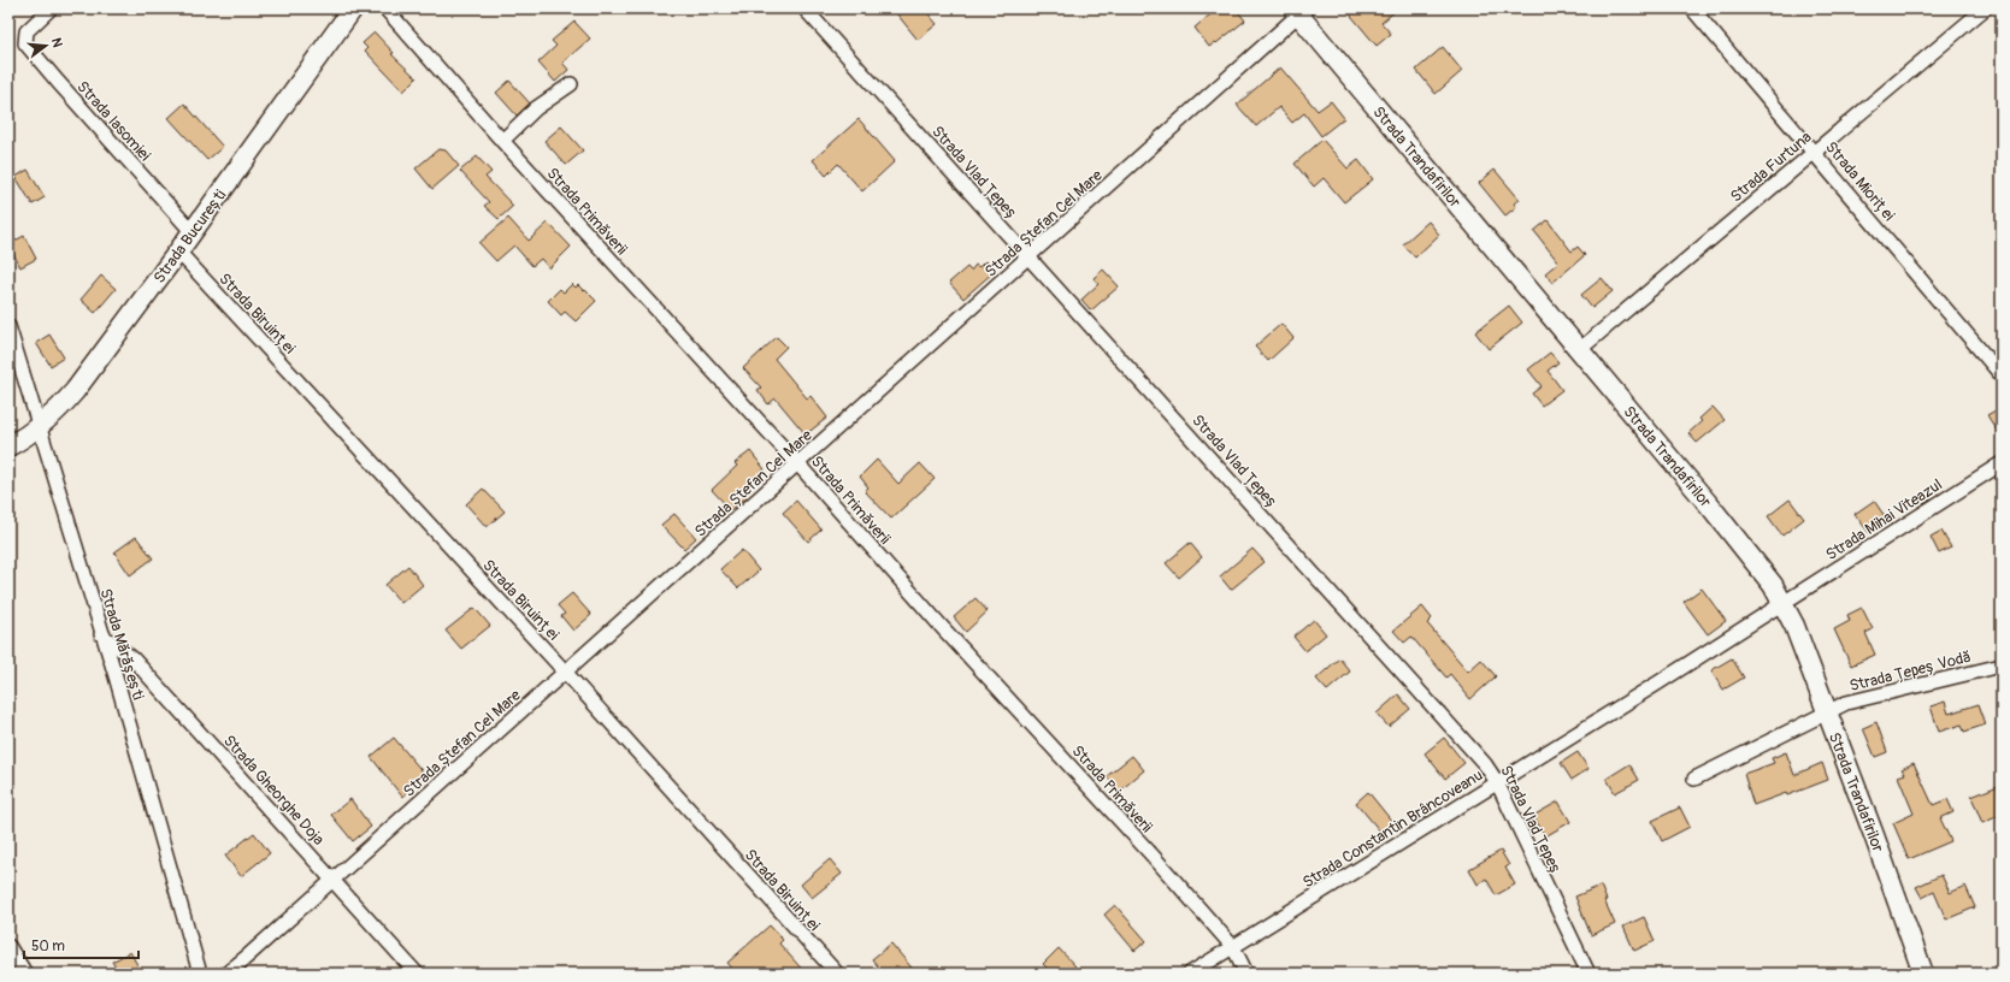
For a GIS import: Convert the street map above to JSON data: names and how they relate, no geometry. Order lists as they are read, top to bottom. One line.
{"streets":{"main road":["Strada Trandafirilor","Strada București"],"street":["Strada Iasomiei","Strada Furtuna","Strada Vlad Țepeș","Strada Mioriței","Strada Primăverii","Strada Ștefan Cel Mare","Strada Biruinței","Strada Mihai Viteazul","Strada Mărășești","Strada Țepeș Vodă","Strada Gheorghe Doja","Strada Constantin Brâncoveanu"]},"crossings":[["Strada Iasomiei","Strada București"],["Strada Trandafirilor","Strada Furtuna"],["Strada Trandafirilor","Strada Ștefan Cel Mare"],["Strada Trandafirilor","Strada Mihai Viteazul"],["Strada Trandafirilor","Strada Țepeș Vodă"],["Strada Trandafirilor","Strada Constantin Brâncoveanu"],["Strada Furtuna","Strada Mioriței"],["Strada Vlad Țepeș","Strada Ștefan Cel Mare"],["Strada Vlad Țepeș","Strada Constantin Brâncoveanu"],["Strada Primăverii","Strada Ștefan Cel Mare"],["Strada Primăverii","Strada Constantin Brâncoveanu"],["Strada Ștefan Cel Mare","Strada Biruinței"],["Strada Ștefan Cel Mare","Strada Gheorghe Doja"],["Strada București","Strada Biruinței"],["Strada București","Strada Mărășești"],["Strada Mihai Viteazul","Strada Constantin Brâncoveanu"],["Strada Mărășești","Strada Gheorghe Doja"]],"scale_bar":"50 m","north":"right"}
